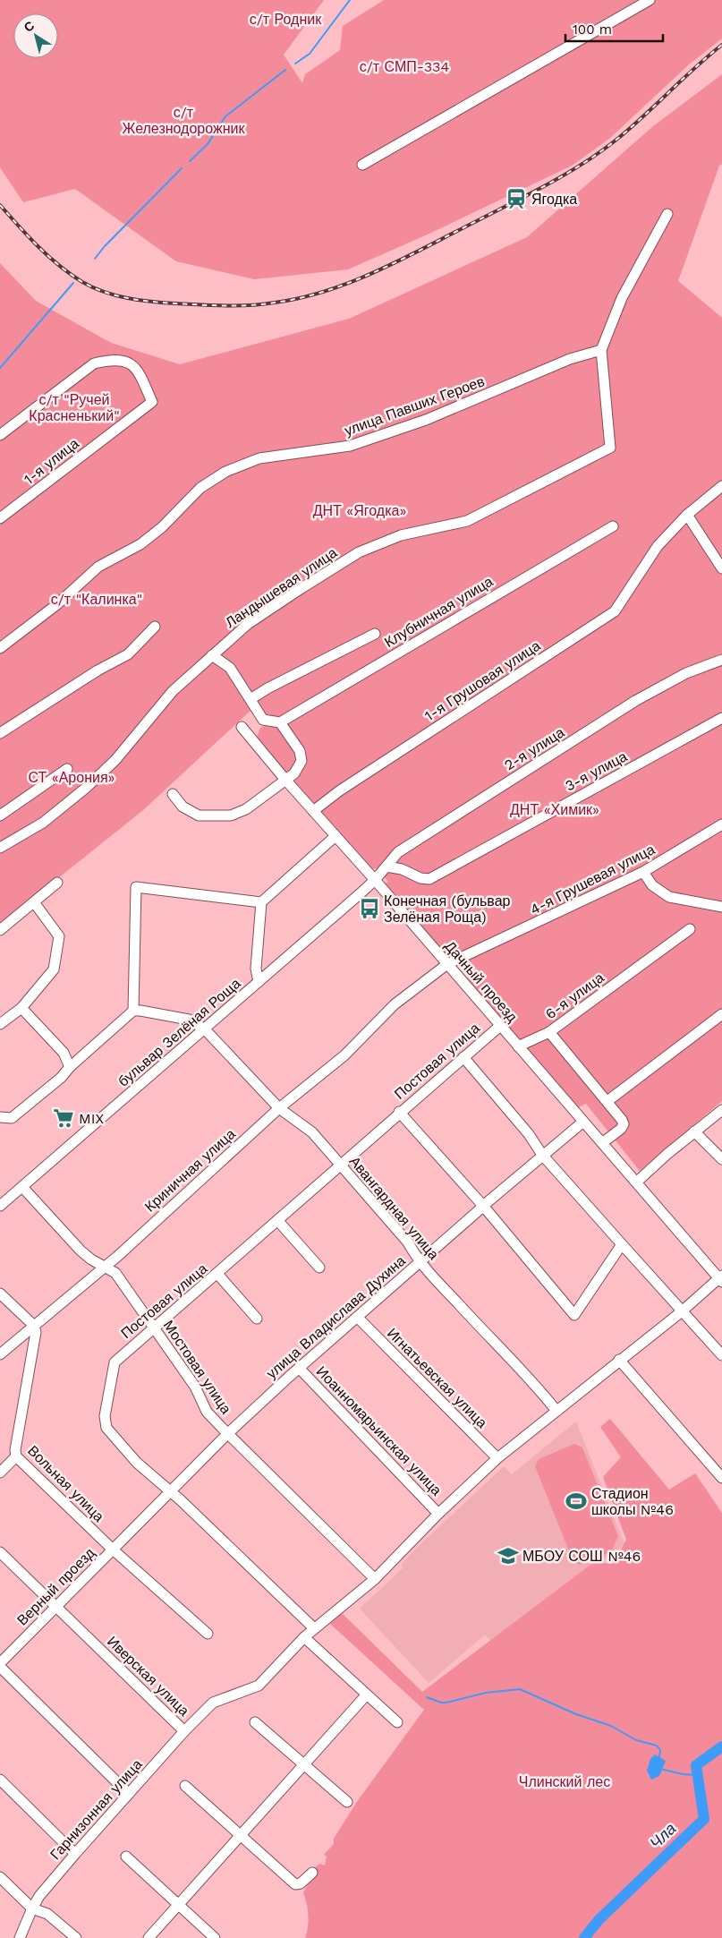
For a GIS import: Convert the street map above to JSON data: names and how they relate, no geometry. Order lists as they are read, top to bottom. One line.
{"streets":{"street":["улица Павших Героев","1-я улица","Ландышевая улица","Клубничная улица","1-я Грушовая улица","2-я улица","3-я улица","4-я Грушевая улица","Дачный проезд","6-я улица","бульвар Зелёная Роща","Постовая улица","Криничная улица","Авангардная улица","улица Владислава Духина","Мостовая улица","Игнатьевская улица","Иоанномарьинская улица","Вольная улица","Верный проезд","Иверская улица","Гарнизонная улица"]},"crossings":[["улица Павших Героев","Ландышевая улица"],["1-я Грушовая улица","Дачный проезд"],["2-я улица","3-я улица"],["2-я улица","Дачный проезд"],["2-я улица","бульвар Зелёная Роща"],["4-я Грушевая улица","Дачный проезд"],["4-я Грушевая улица","Криничная улица"],["Дачный проезд","6-я улица"],["Дачный проезд","бульвар Зелёная Роща"],["Дачный проезд","Постовая улица"],["Дачный проезд","улица Владислава Духина"],["Дачный проезд","Иверская улица"],["бульвар Зелёная Роща","Авангардная улица"],["бульвар Зелёная Роща","Мостовая улица"],["Постовая улица","Авангардная улица"],["Постовая улица","Мостовая улица"],["Постовая улица","Верный проезд"],["Постовая улица","Иверская улица"],["Криничная улица","Авангардная улица"],["Криничная улица","Мостовая улица"],["Криничная улица","Вольная улица"],["Авангардная улица","улица Владислава Духина"],["Авангардная улица","Иверская улица"],["улица Владислава Духина","Мостовая улица"],["улица Владислава Духина","Игнатьевская улица"],["улица Владислава Духина","Иоанномарьинская улица"],["улица Владислава Духина","Верный проезд"],["Мостовая улица","Верный проезд"],["Мостовая улица","Иверская улица"],["Игнатьевская улица","Иверская улица"],["Иоанномарьинская улица","Иверская улица"],["Вольная улица","Верный проезд"],["Верный проезд","Иверская улица"],["Иверская улица","Гарнизонная улица"]],"water":["Чла"],"parks":["с/т Родник","с/т СМП-334","с/т Железнодорожник","с/т \"Ручей Красненький\"","ДНТ «Ягодка»","с/т \"Калинка\"","СТ «Арония»","ДНТ «Химик»","Члинский лес"],"places":{"station":["Ягодка"],"bus stop":["Конечная (бульвар Зелёная Роща)"],"supermarket":["MIX"],"sports":["Стадион школы №46"],"school or university":["МБОУ СОШ №46"]},"scale_bar":"100 m","north":"top left"}
